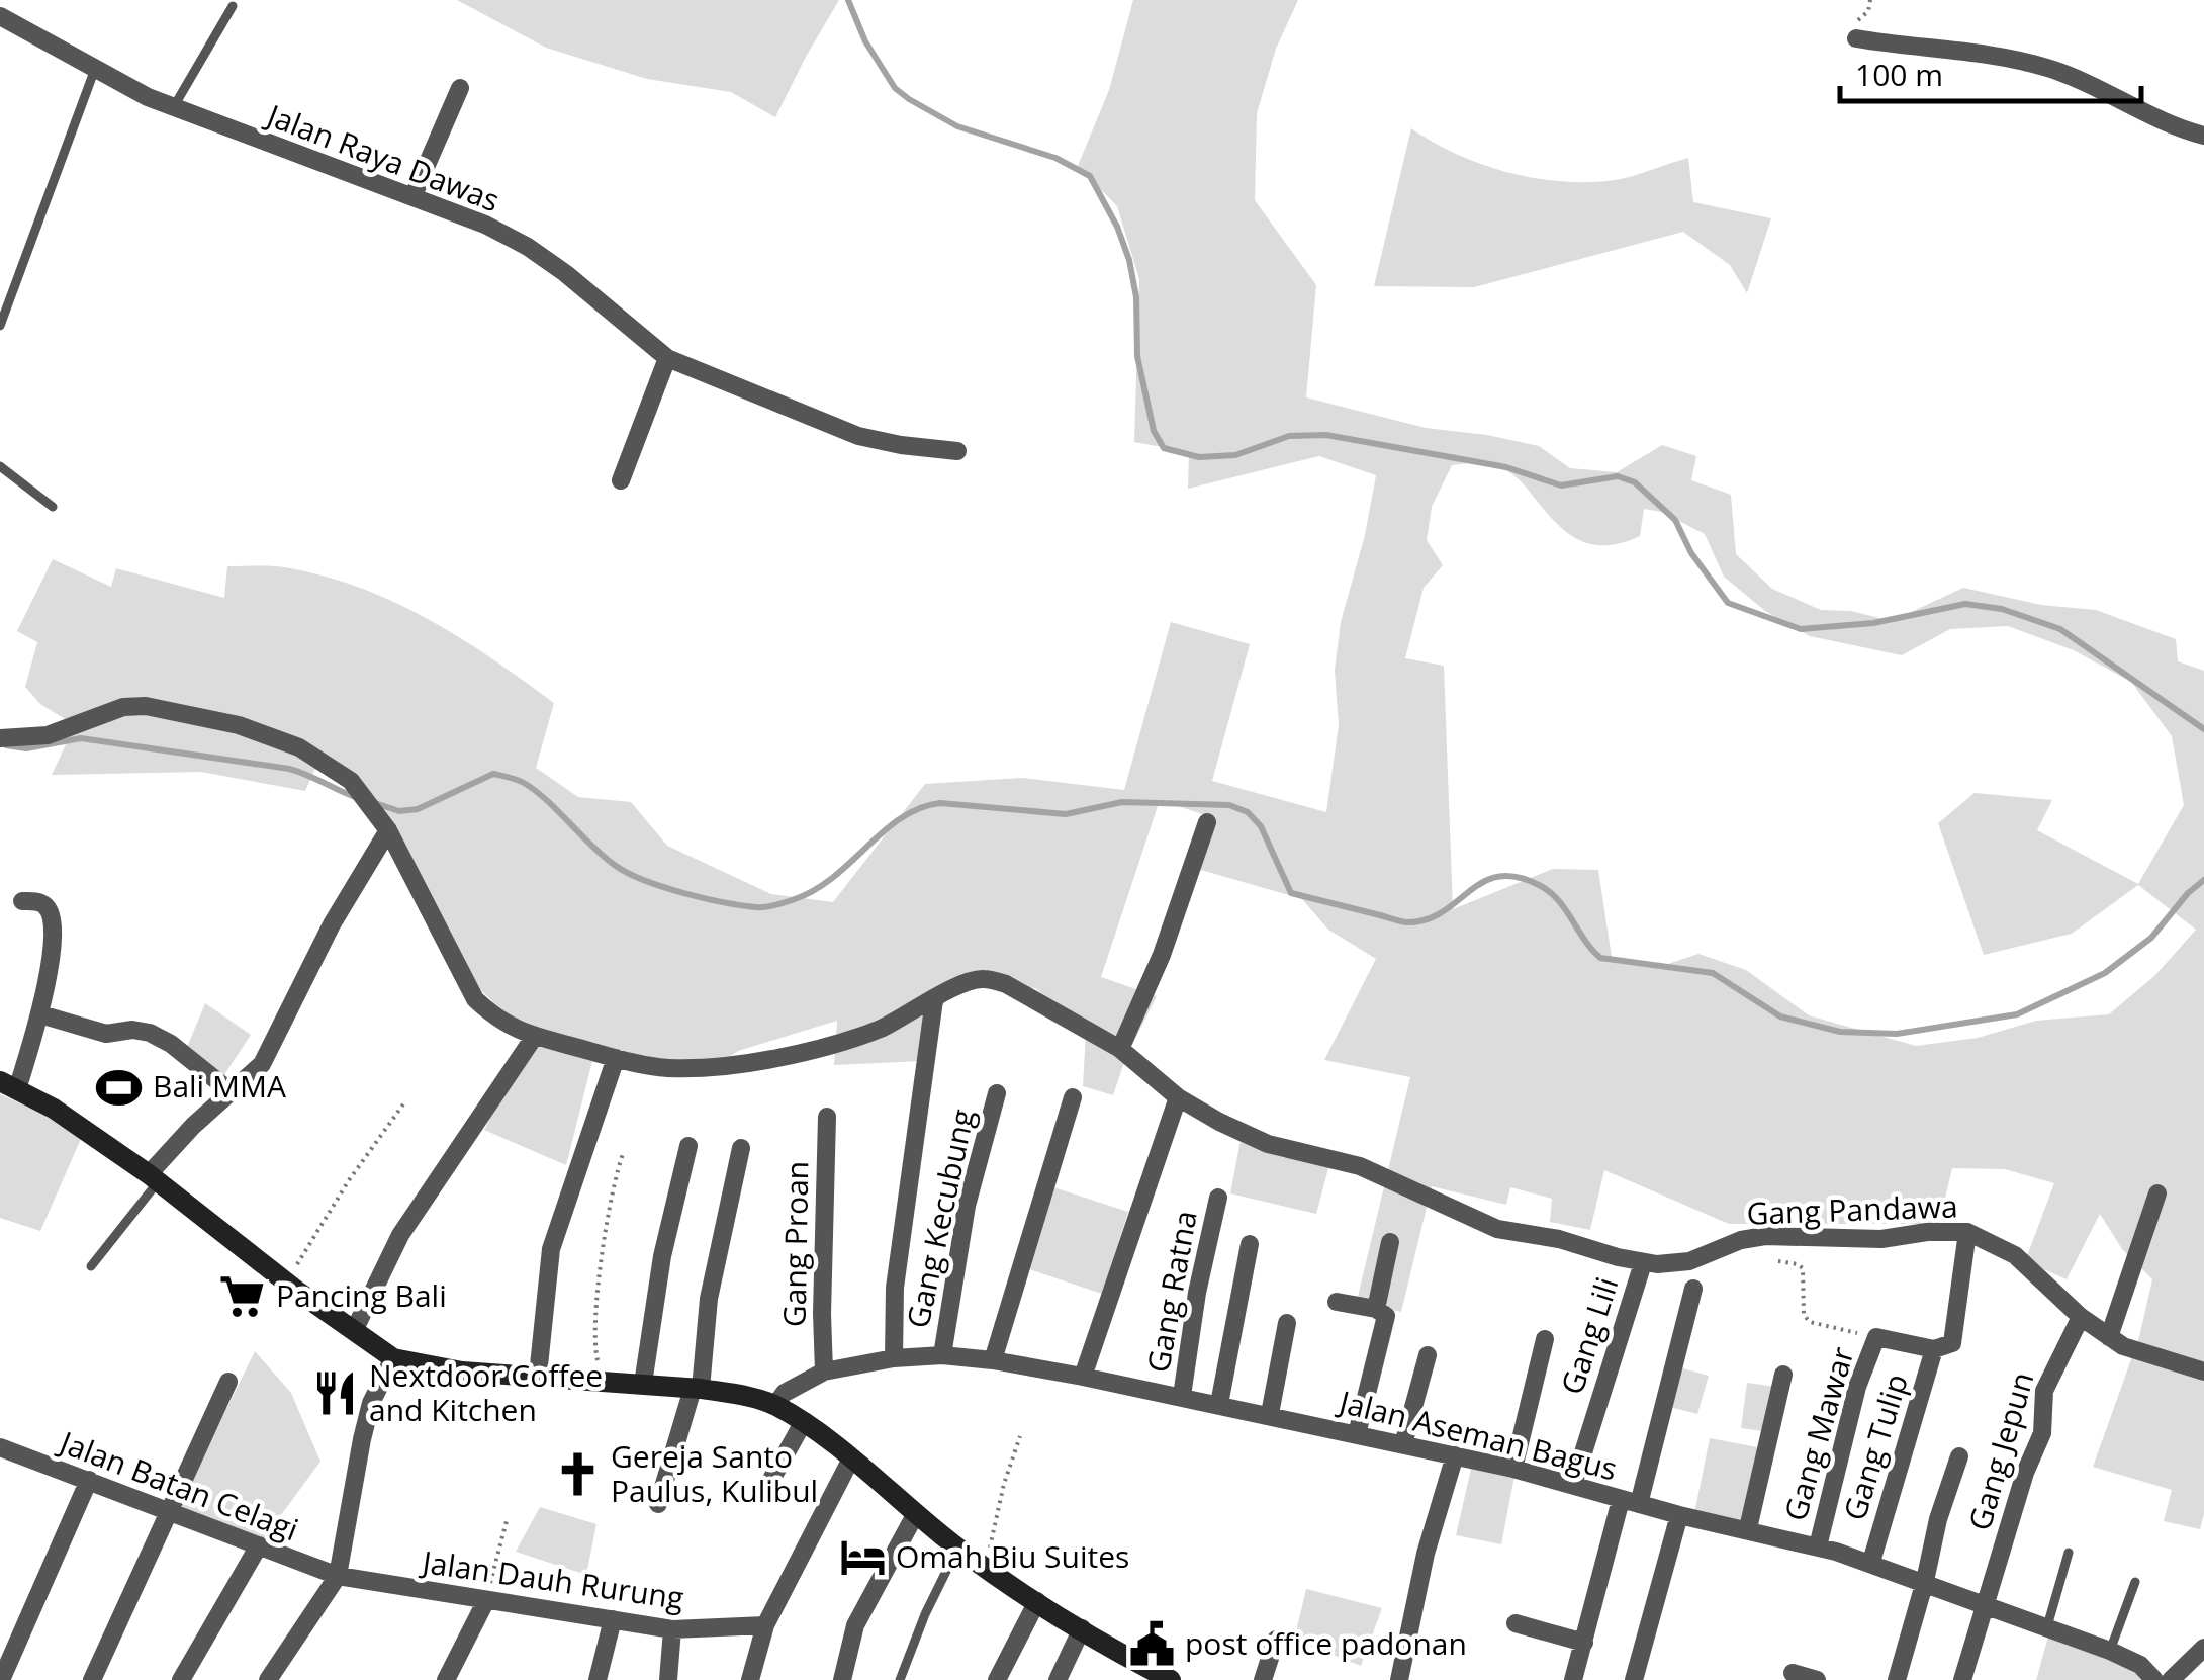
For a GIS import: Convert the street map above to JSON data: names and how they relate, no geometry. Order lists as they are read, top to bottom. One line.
{"streets":{"street":["Jalan Raya Dawas","Gang Pandawa","Gang Kecubung","Gang Proan","Gang Ratna","Gang Lili","Gang Mawar","Jalan Aseman Bagus","Gang Tulip","Gang Jepun","Jalan Batan Celagi","Jalan Dauh Rurung"]},"crossings":[["Gang Pandawa","Gang Lili"],["Gang Pandawa","Gang Tulip"],["Gang Pandawa","Gang Jepun"],["Gang Kecubung","Jalan Aseman Bagus"],["Gang Proan","Jalan Aseman Bagus"],["Gang Ratna","Jalan Aseman Bagus"],["Gang Lili","Jalan Aseman Bagus"],["Gang Mawar","Jalan Aseman Bagus"],["Jalan Aseman Bagus","Gang Tulip"],["Jalan Aseman Bagus","Gang Jepun"],["Jalan Batan Celagi","Jalan Dauh Rurung"]],"places":{"sports":["Bali MMA"],"supermarket":["Pancing Bali"],"restaurant":["Nextdoor Coffee and Kitchen"],"church":["Gereja Santo Paulus, Kulibul"],"hotel":["Omah Biu Suites"],"public building":["post office padonan"]},"scale_bar":"100 m"}
